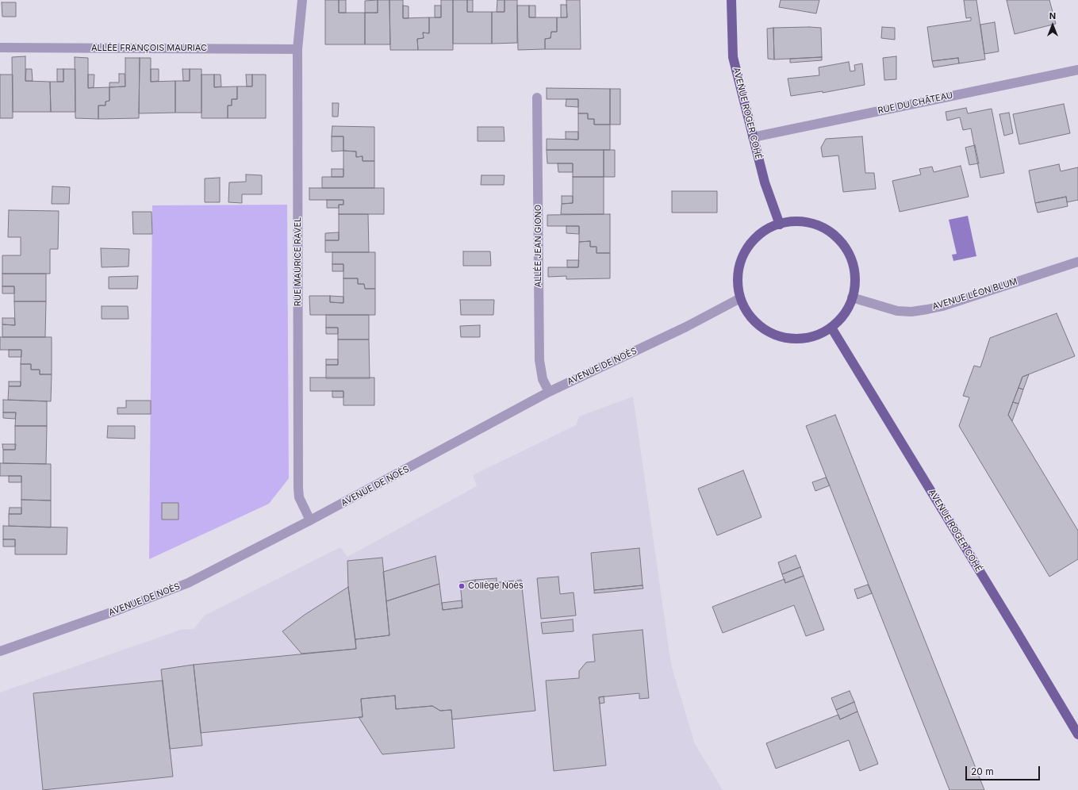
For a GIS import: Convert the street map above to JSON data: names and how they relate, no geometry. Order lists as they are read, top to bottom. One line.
{"streets":{"main road":["AVENUE ROGER COHÉ"],"street":["ALLÉE FRANÇOIS MAURIAC","RUE DU CHÂTEAU","ALLÉE JEAN GIONO","RUE MAURICE RAVEL","AVENUE LÉON BLUM","AVENUE DE NOÈS"]},"crossings":[["ALLÉE FRANÇOIS MAURIAC","RUE MAURICE RAVEL"],["RUE DU CHÂTEAU","AVENUE ROGER COHÉ"],["ALLÉE JEAN GIONO","AVENUE DE NOÈS"],["RUE MAURICE RAVEL","AVENUE DE NOÈS"]],"places":["Collège Noès"],"scale_bar":"20 m","north":"top"}
